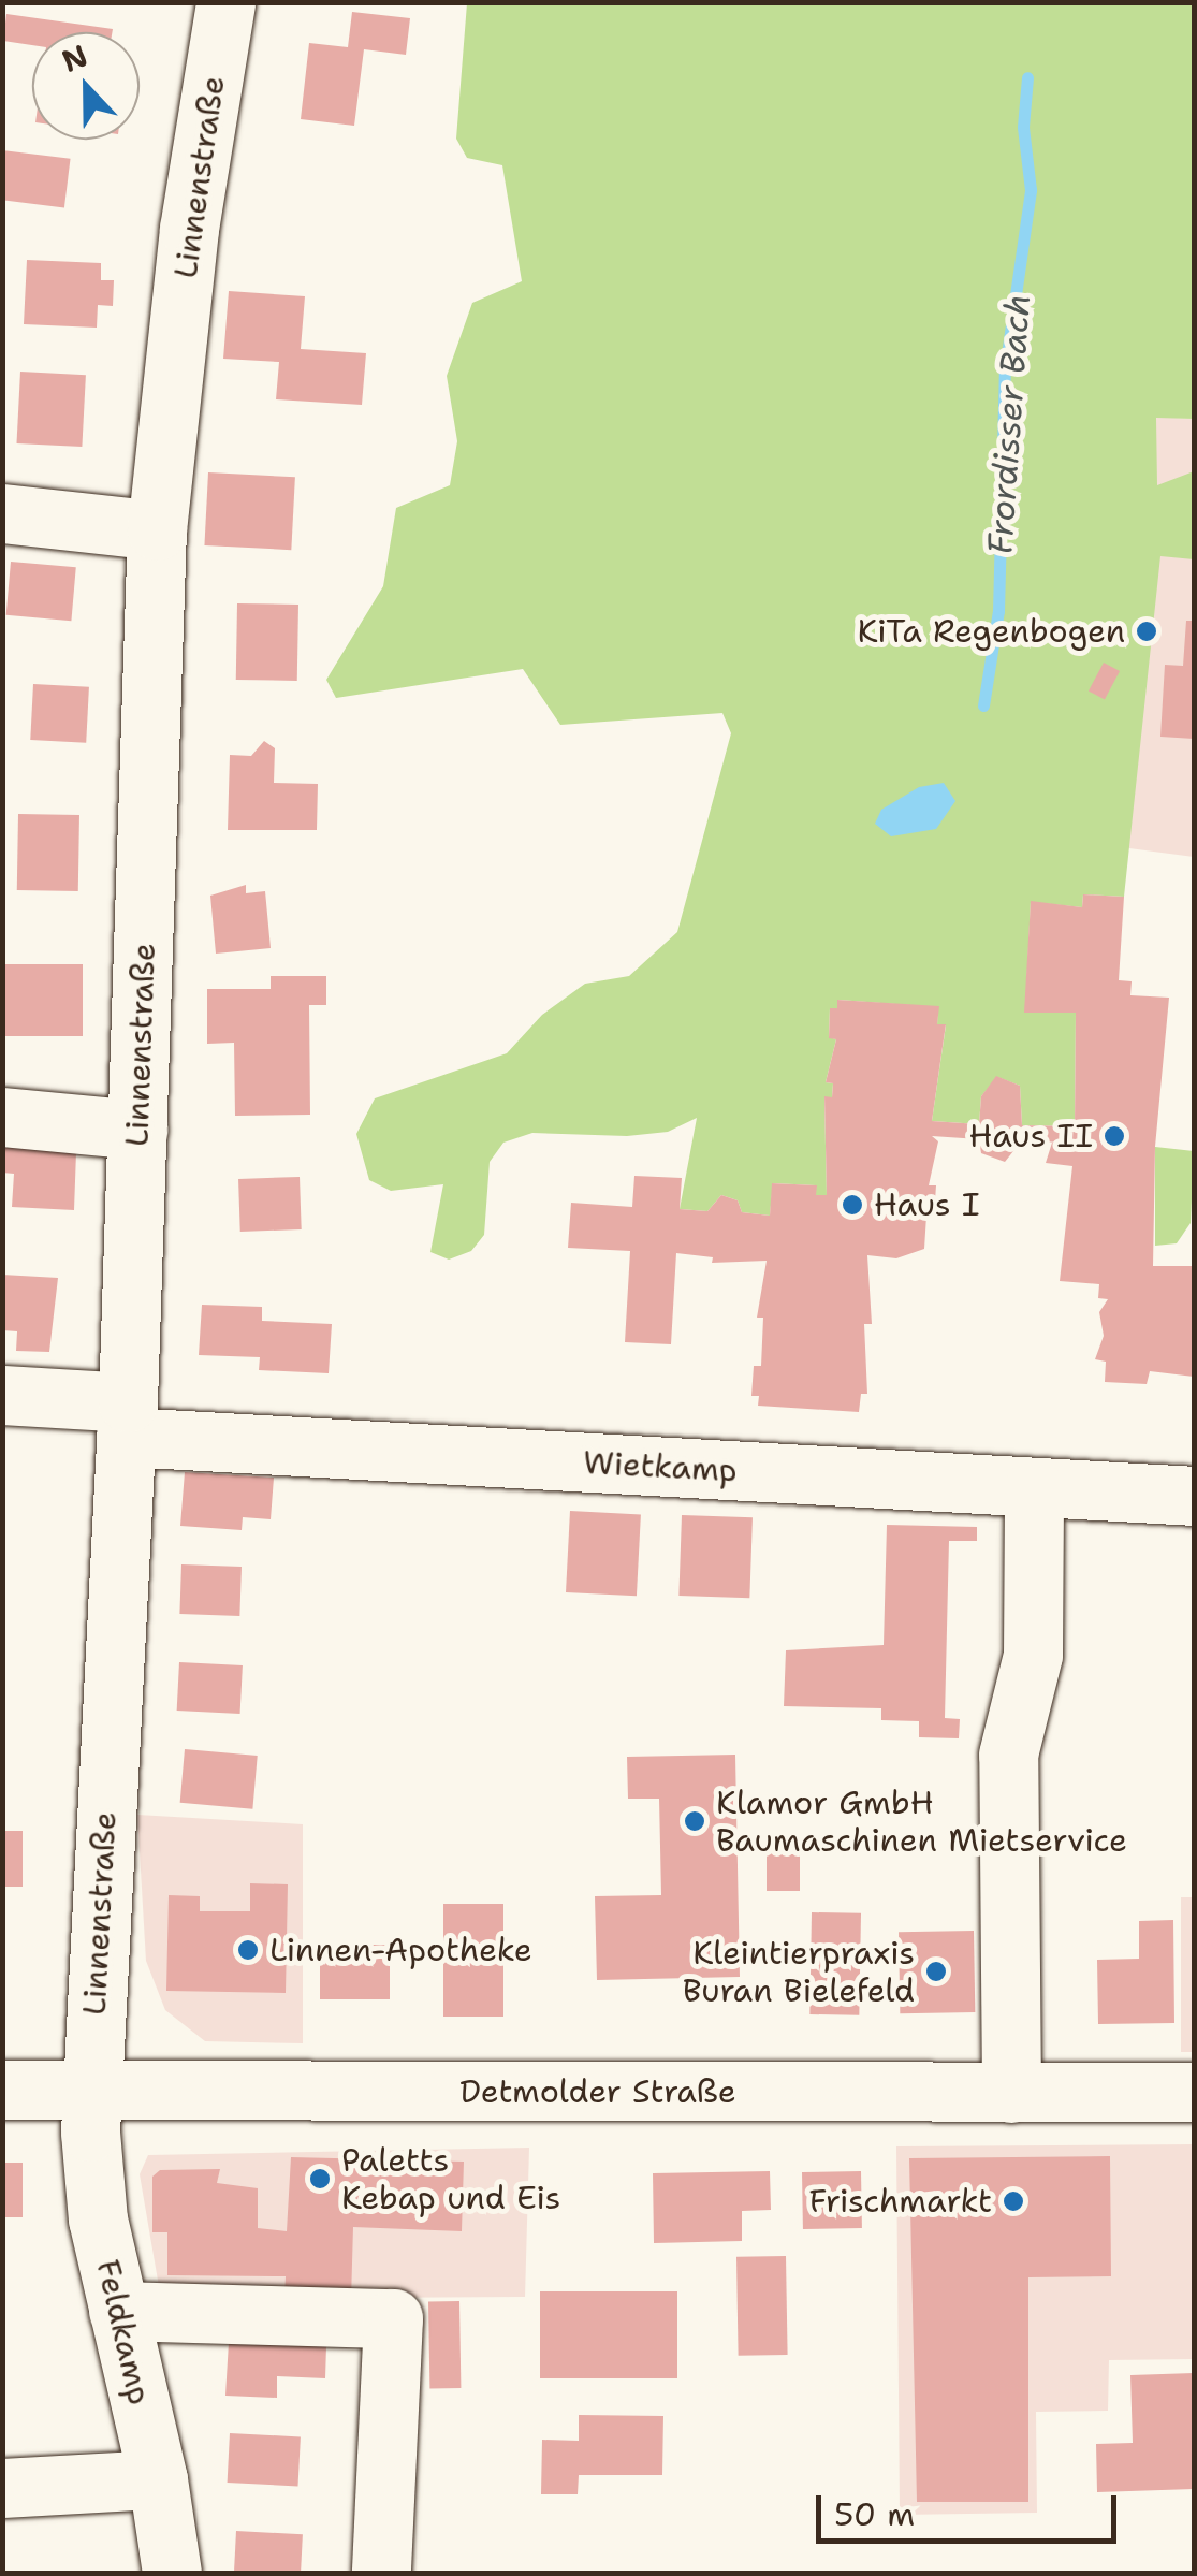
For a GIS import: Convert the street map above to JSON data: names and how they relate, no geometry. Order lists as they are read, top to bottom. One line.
{"streets":{"street":["Linnenstraße","Wietkamp","Detmolder Straße","Feldkamp"]},"crossings":[["Linnenstraße","Wietkamp"],["Linnenstraße","Detmolder Straße"],["Linnenstraße","Feldkamp"],["Detmolder Straße","Feldkamp"]],"water":["Frordisser Bach"],"places":["KiTa Regenbogen","Haus II","Haus I","Klamor GmbH Baumaschinen Mietservice","Linnen-Apotheke","Kleintierpraxis Buran Bielefeld","Paletts Kebap und Eis","Frischmarkt"],"scale_bar":"50 m","north":"top"}
